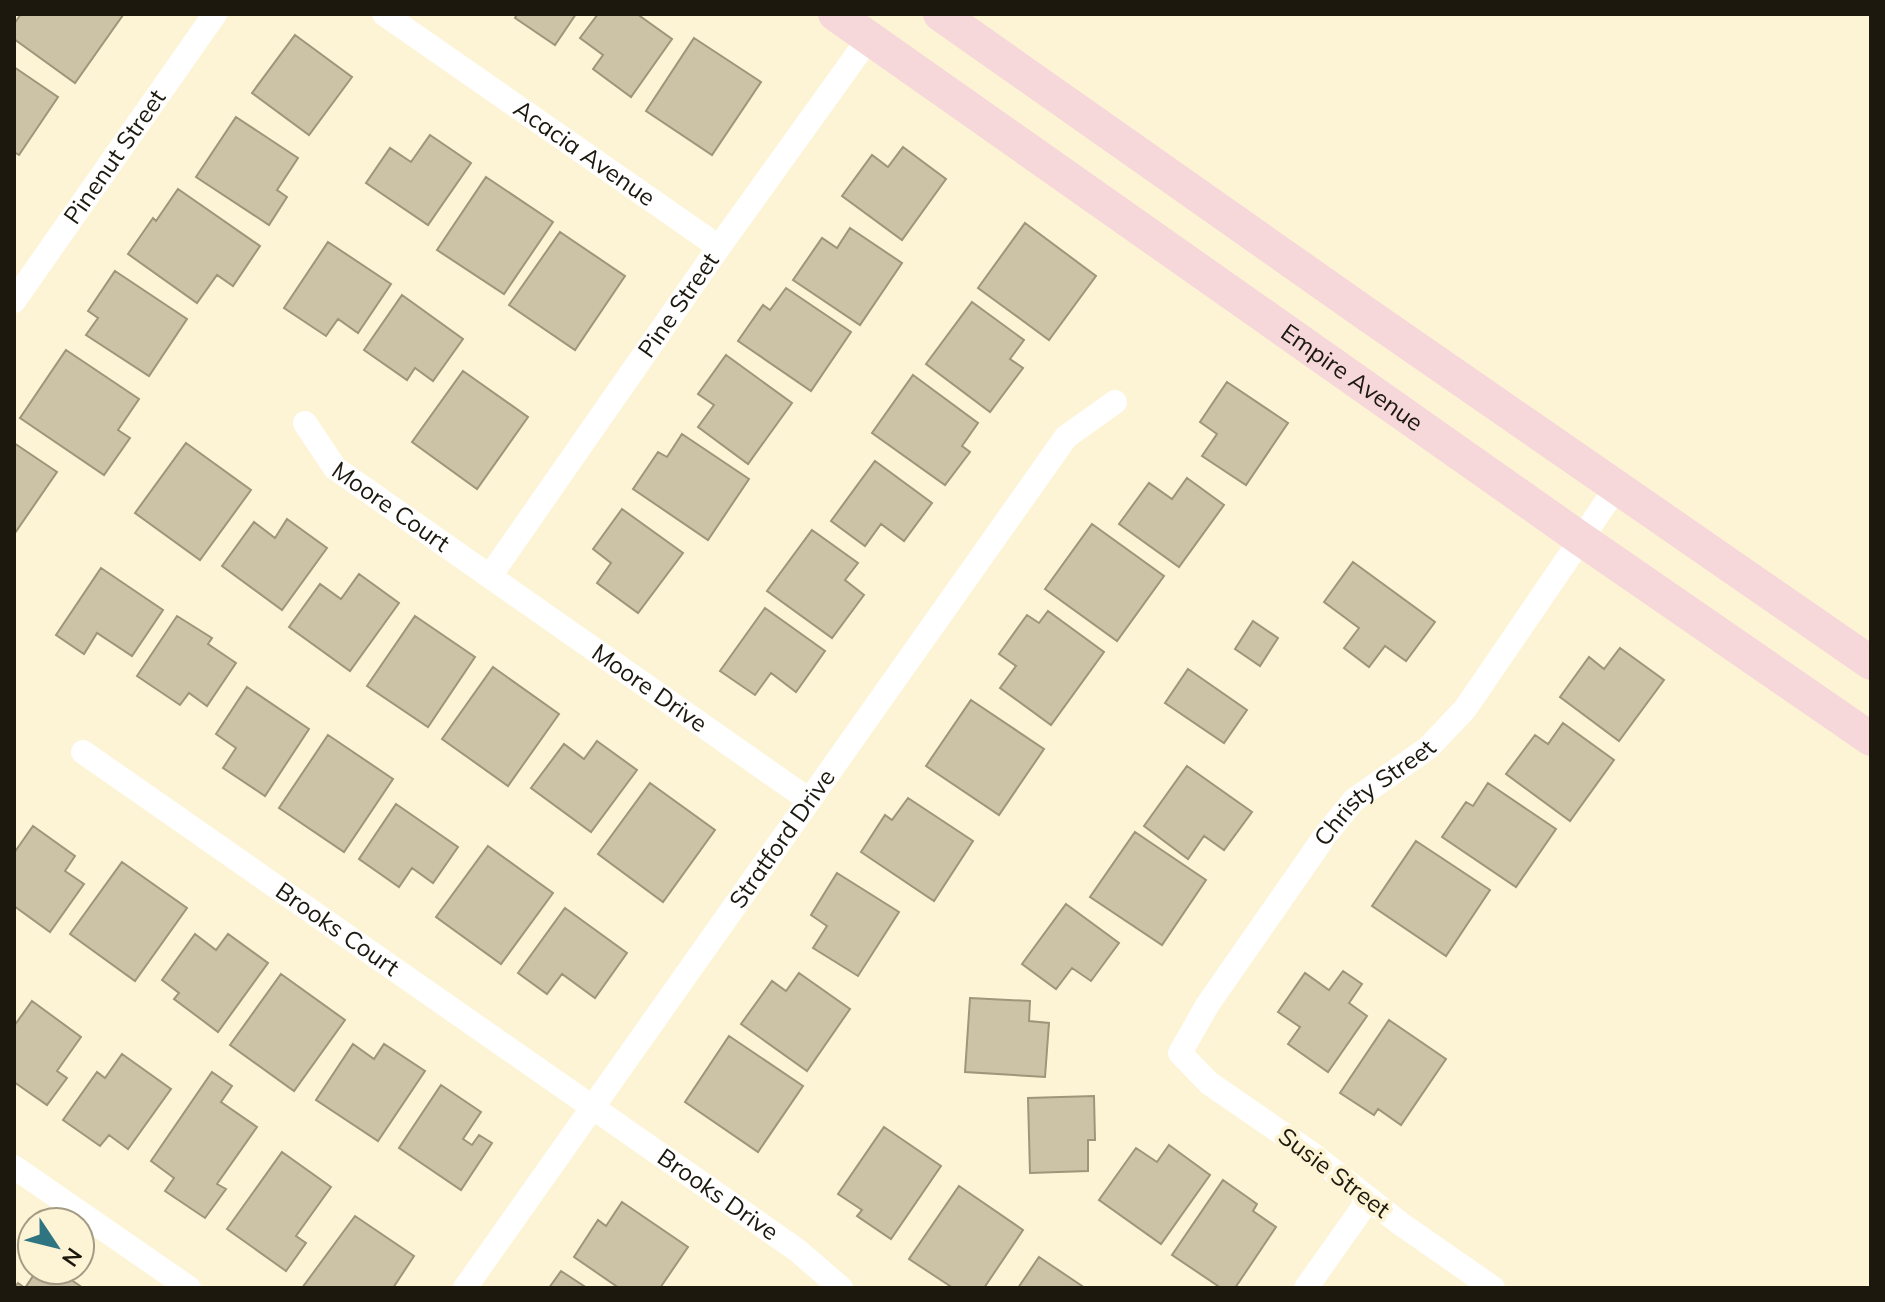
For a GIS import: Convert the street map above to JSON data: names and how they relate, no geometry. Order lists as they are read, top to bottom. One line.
{"streets":{"main road":["Empire Avenue"],"street":["Acacia Avenue","Pinenut Street","Pine Street","Moore Court","Moore Drive","Christy Street","Stratford Drive","Brooks Court","Susie Street","Brooks Drive"]},"crossings":[["Acacia Avenue","Pine Street"],["Pine Street","Empire Avenue"],["Pine Street","Moore Court"],["Pine Street","Moore Drive"],["Empire Avenue","Christy Street"],["Moore Court","Moore Drive"],["Moore Drive","Stratford Drive"],["Christy Street","Susie Street"],["Stratford Drive","Brooks Court"],["Stratford Drive","Brooks Drive"],["Brooks Court","Brooks Drive"]],"north":"bottom right"}
